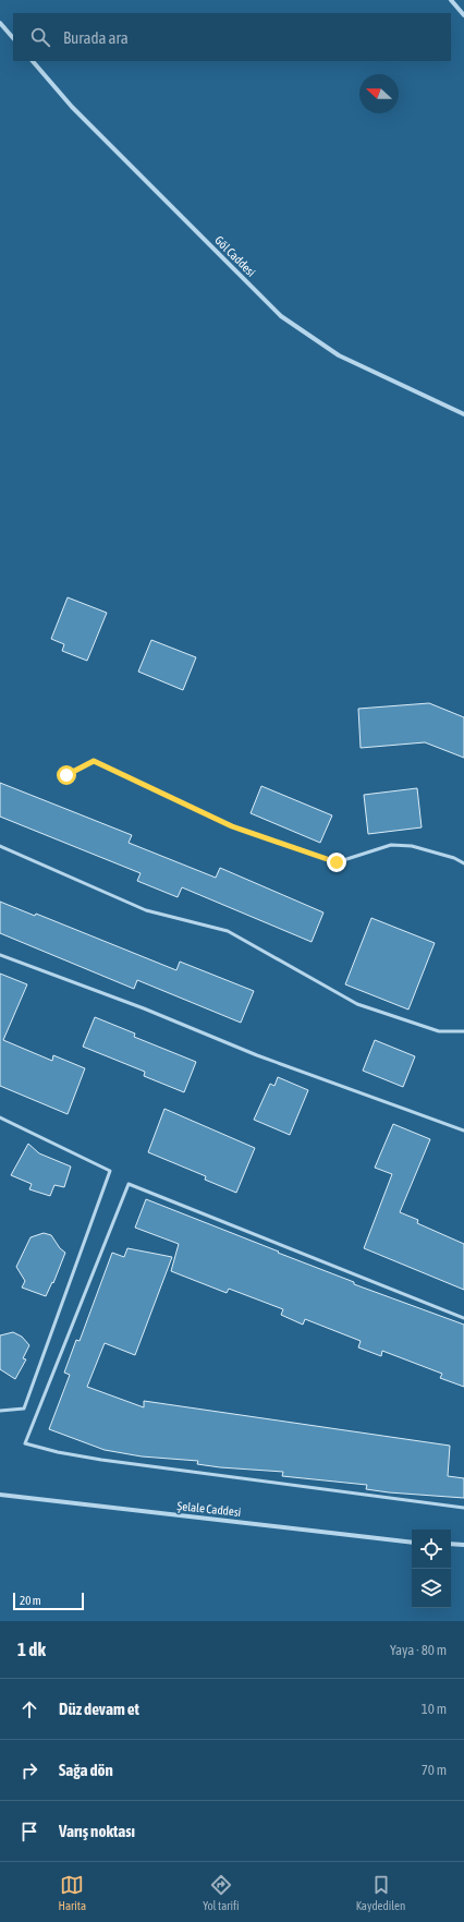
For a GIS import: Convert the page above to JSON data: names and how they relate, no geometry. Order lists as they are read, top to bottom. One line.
{"streets":{"street":["Göl Caddesi","Şelale Caddesi"]},"scale_bar":"20 m","north":"left","page":{"search":"Burada ara","scale":"20 m","heading":["1 dk","Yaya · 80 m"],"list":[["Düz devam et","10 m"],["Sağa dön","70 m"],"Varış noktası"],"nav":["Harita","Yol tarifi","Kaydedilen"]}}
